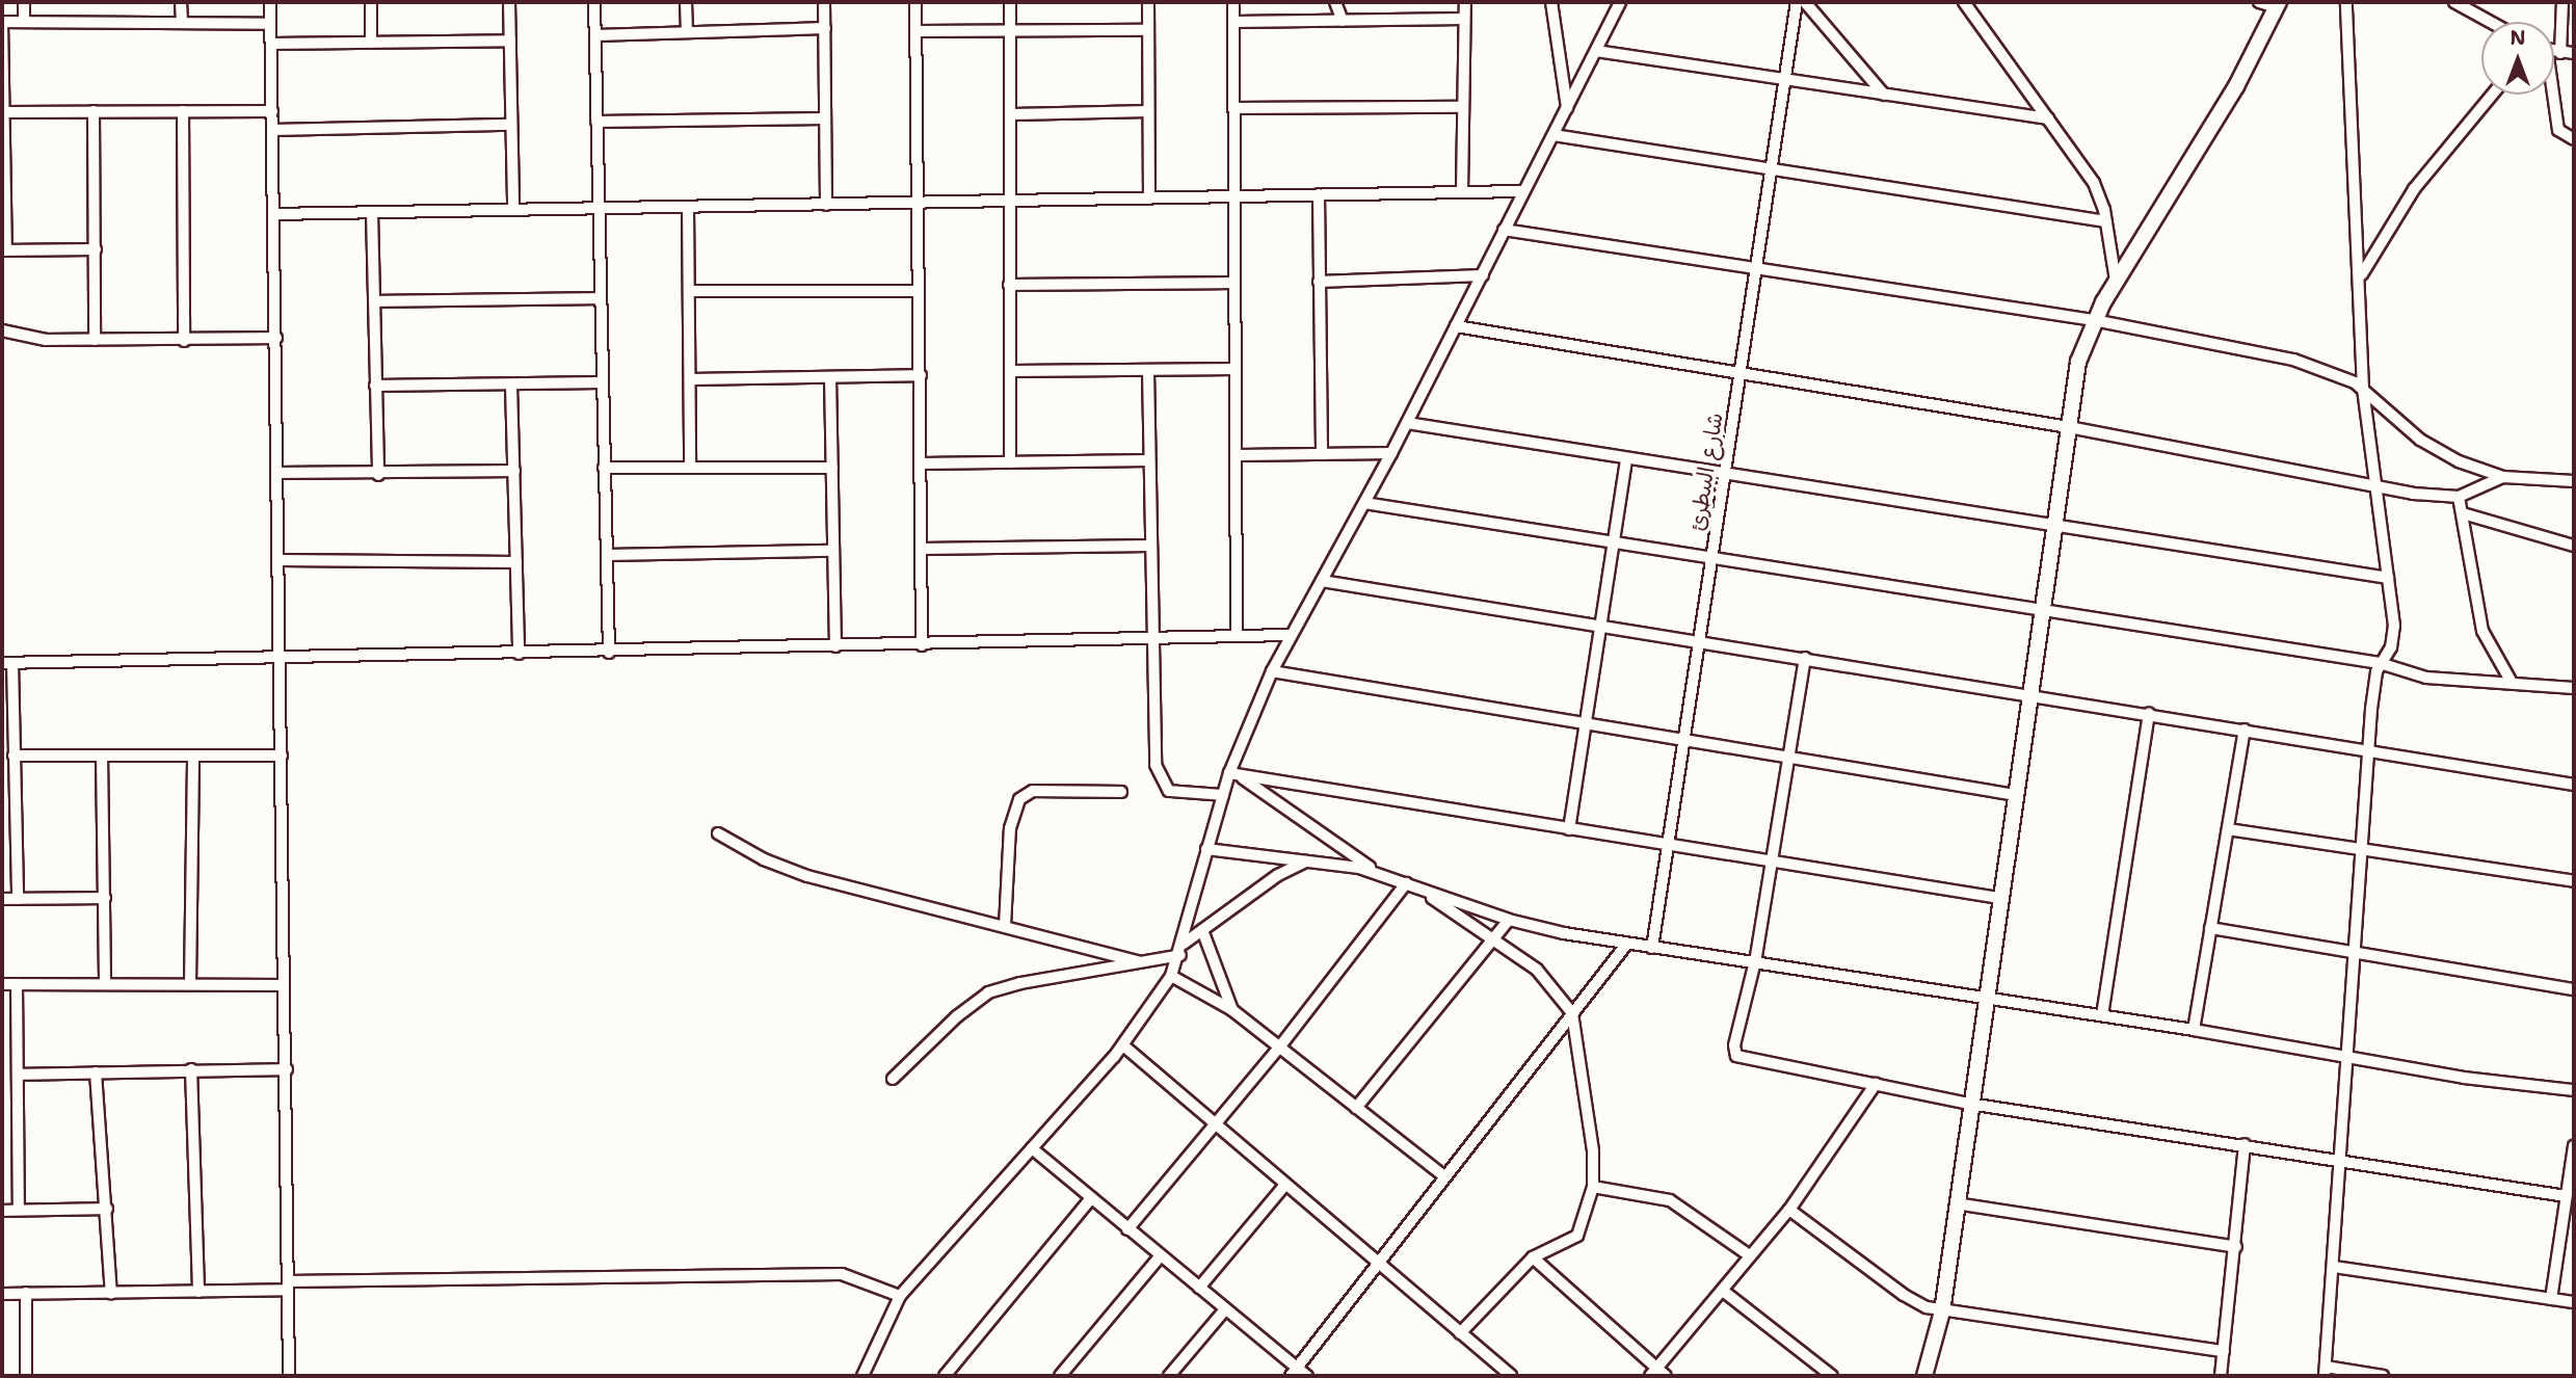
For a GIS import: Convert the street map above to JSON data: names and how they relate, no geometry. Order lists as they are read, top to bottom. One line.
{"streets":{"street":["شارع البيطرئ"]},"north":"top"}
